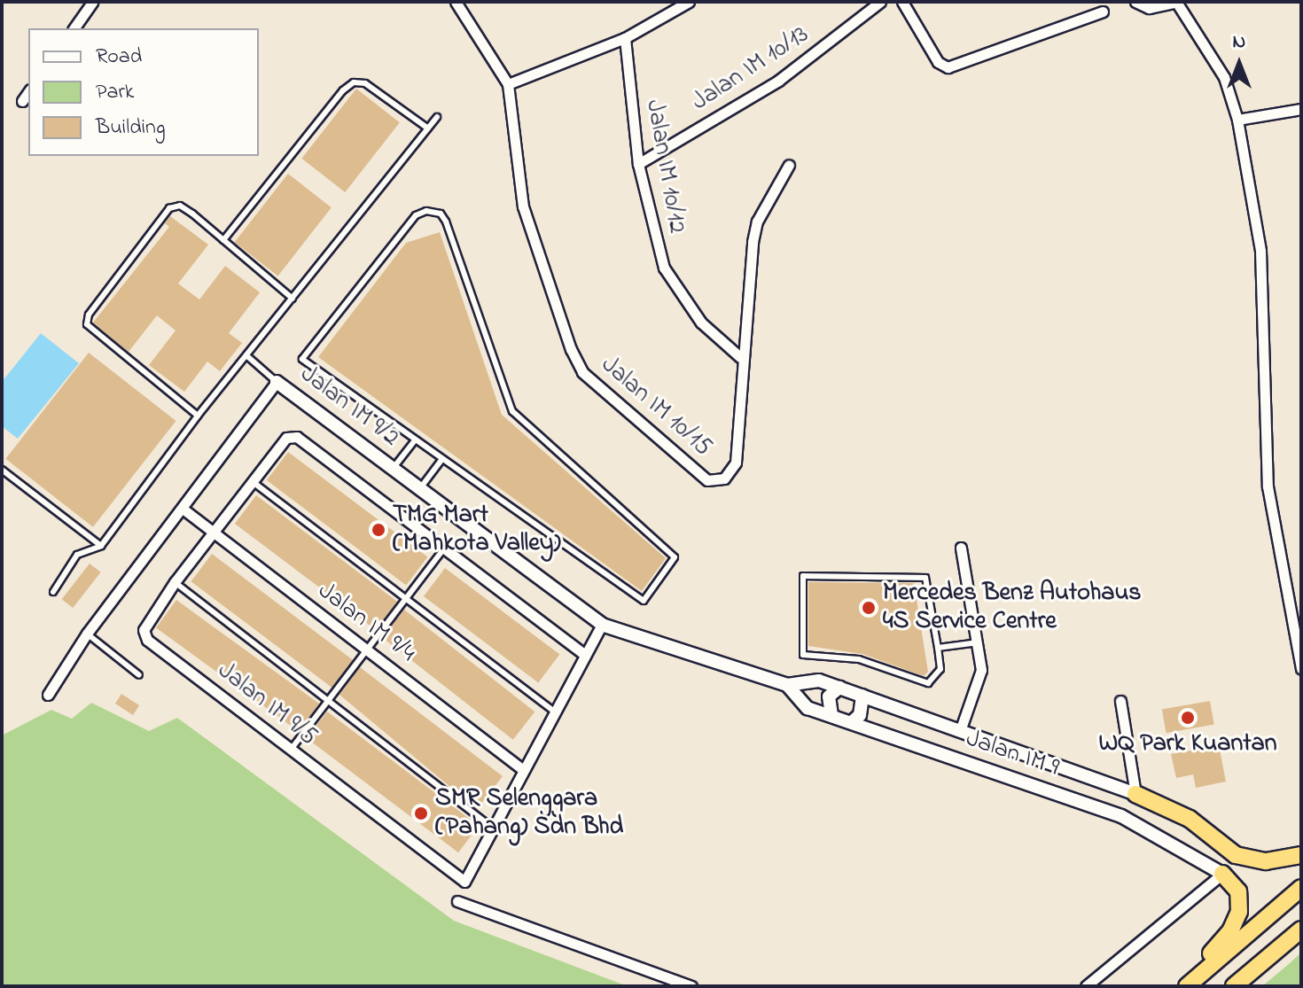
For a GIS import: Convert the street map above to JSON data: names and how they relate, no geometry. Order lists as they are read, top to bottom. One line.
{"streets":{"street":["Jalan IM 10/13","Jalan IM 10/12","Jalan IM 9/2","Jalan IM 10/15","Jalan IM 9/4","Jalan IM 9/5","Jalan IM 9"]},"crossings":[["Jalan IM 10/13","Jalan IM 10/12"],["Jalan IM 10/12","Jalan IM 10/15"],["Jalan IM 9/2","Jalan IM 9/4"],["Jalan IM 9/2","Jalan IM 9"],["Jalan IM 9/4","Jalan IM 9/5"]],"places":["TMG Mart (Mahkota Valley)","Mercedes Benz Autohaus 4S Service Centre","WQ Park Kuantan","SMR Selenggara (Pahang) Sdn Bhd"],"legend":["Road","Park","Building"],"north":"top"}
